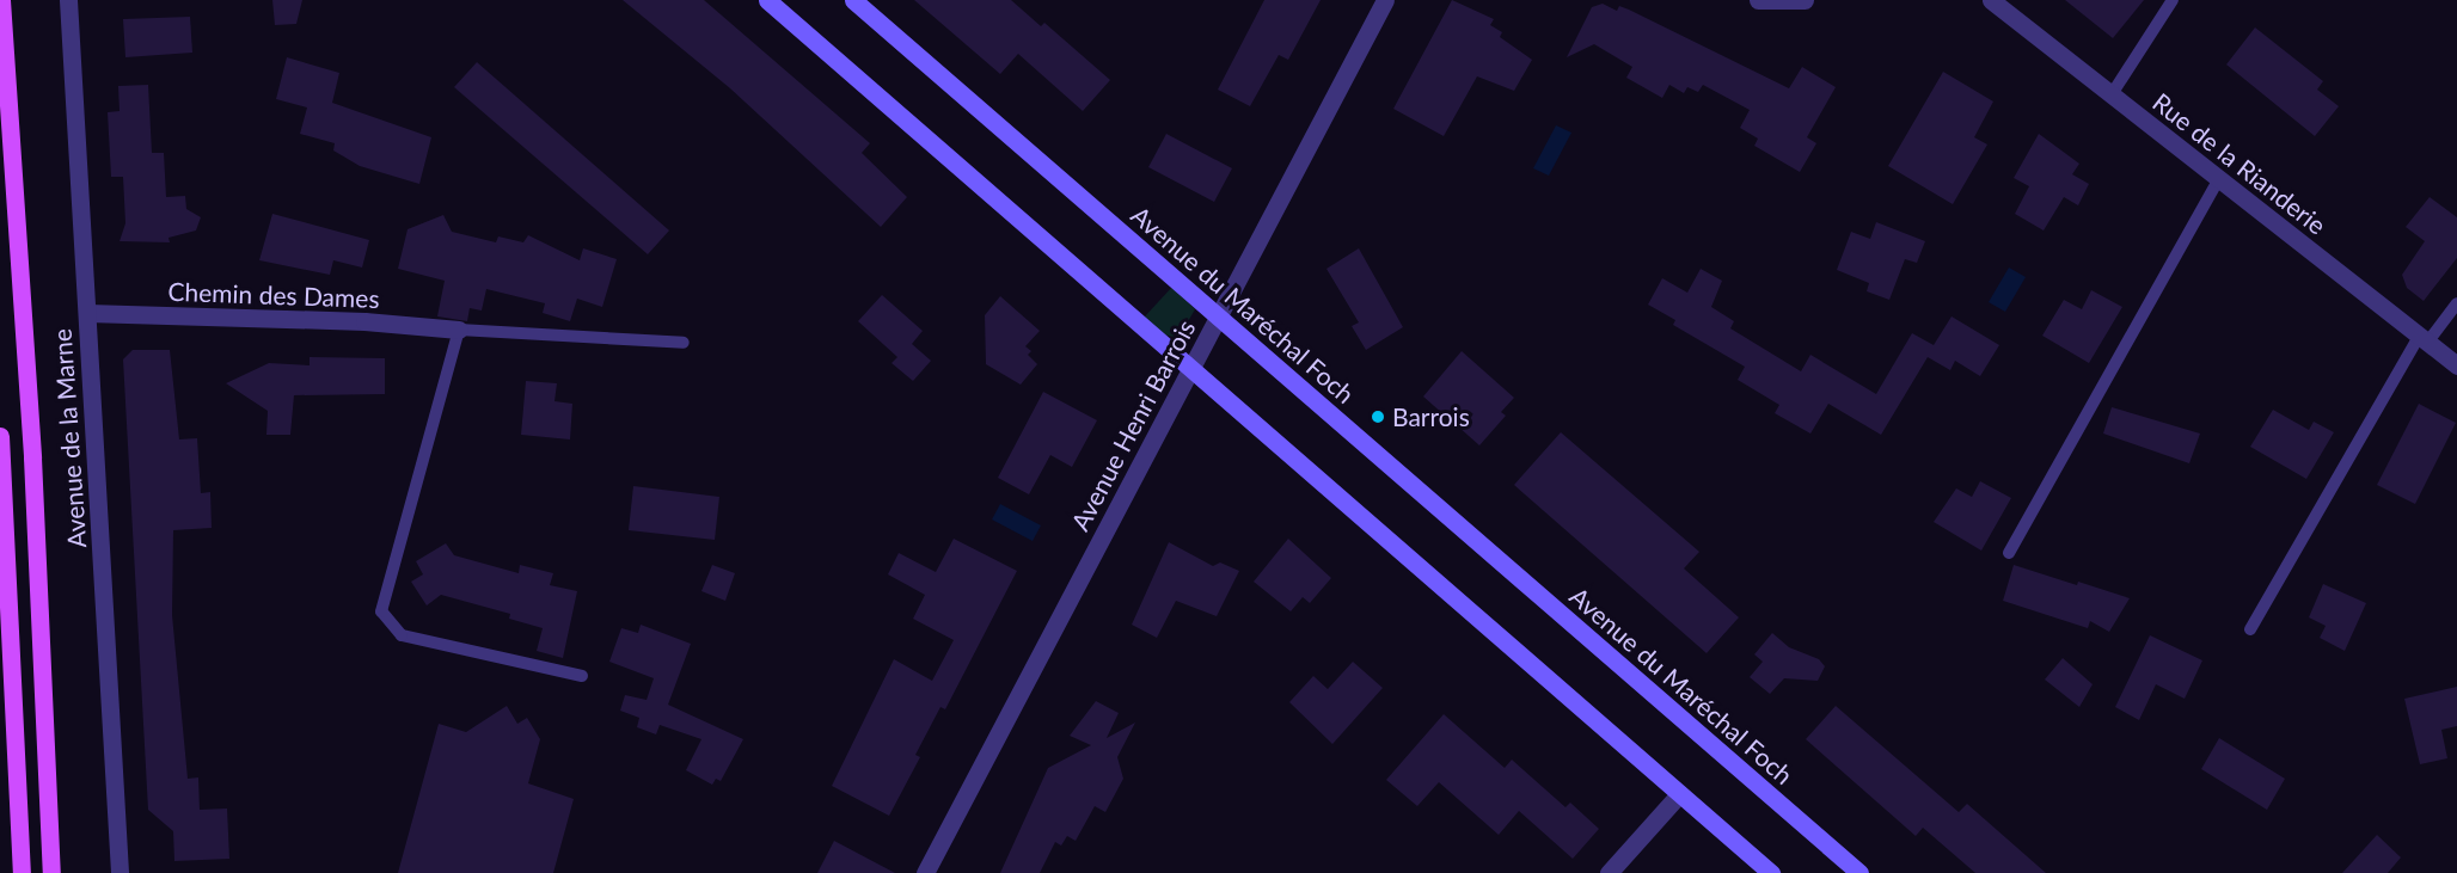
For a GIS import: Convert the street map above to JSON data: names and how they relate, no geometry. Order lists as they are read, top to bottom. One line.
{"streets":{"main road":["Avenue du Maréchal Foch","Avenue de la Marne"],"street":["Rue de la Rianderie","Chemin des Dames","Avenue Henri Barrois"]},"crossings":[["Chemin des Dames","Avenue de la Marne"],["Avenue du Maréchal Foch","Avenue Henri Barrois"]],"places":["Barrois"]}
